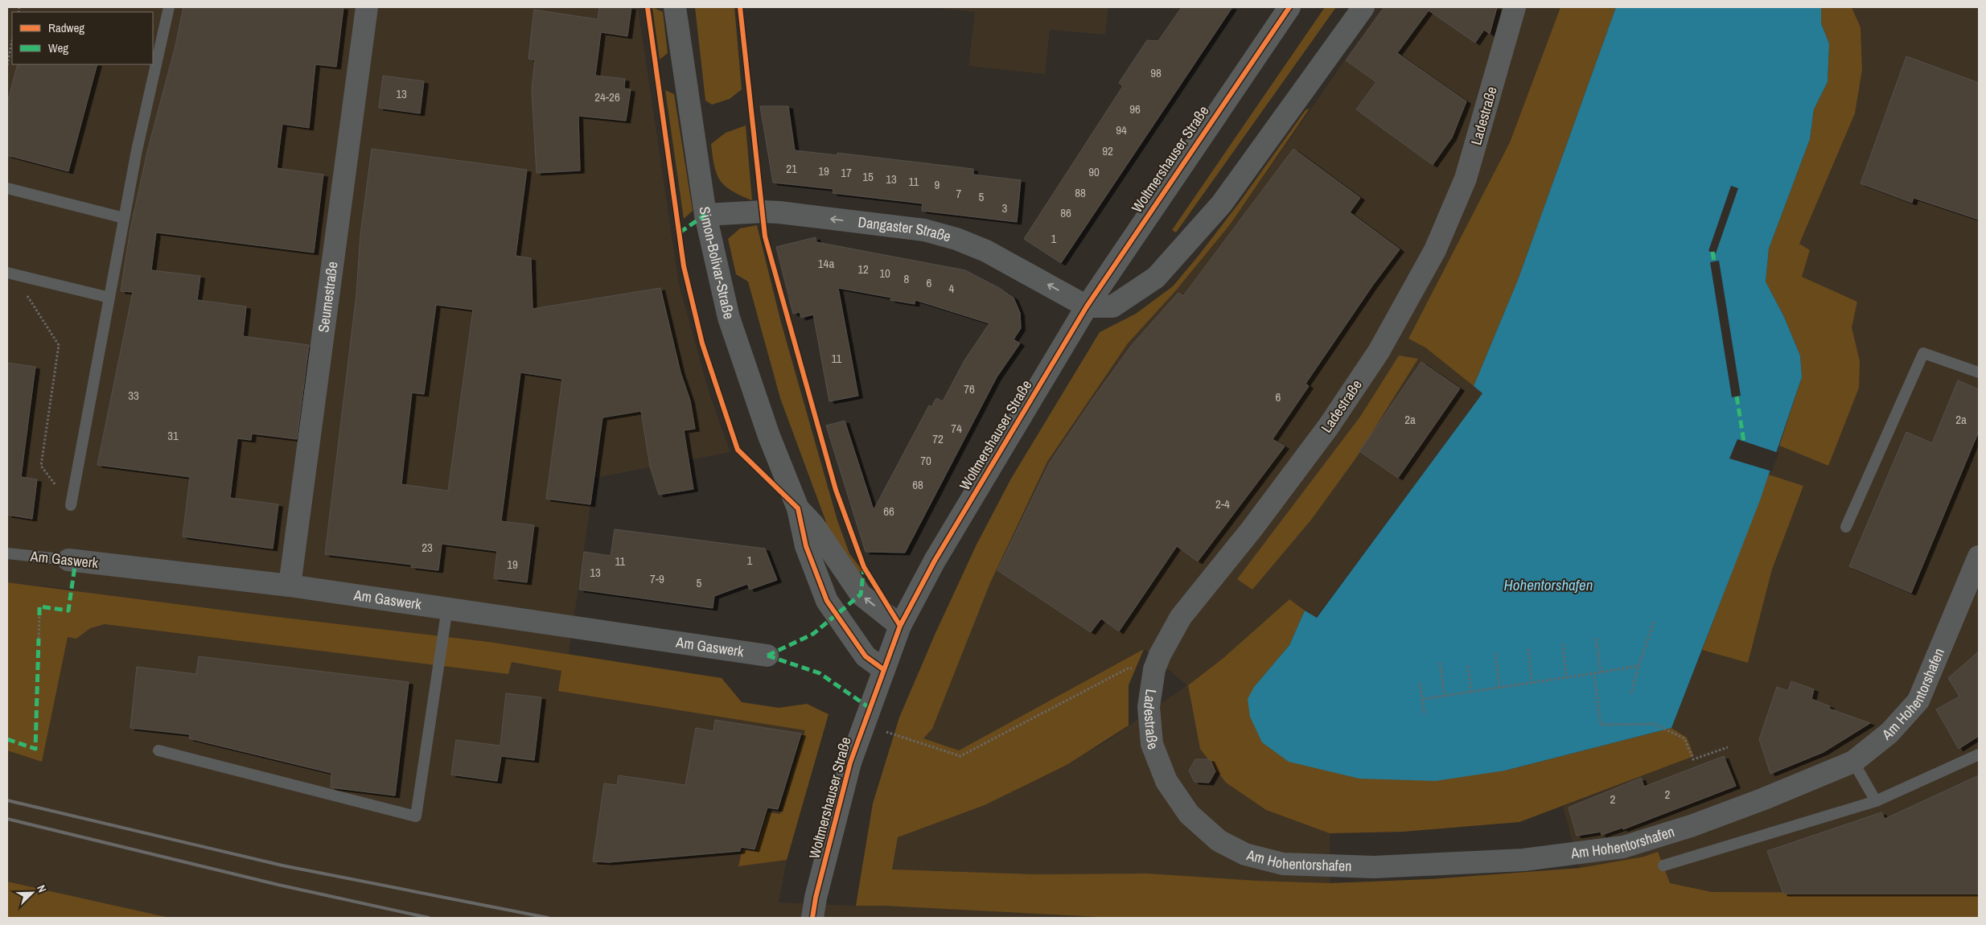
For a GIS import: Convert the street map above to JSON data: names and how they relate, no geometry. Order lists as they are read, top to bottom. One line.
{"streets":{"street":["Ladestraße","Woltmershauser Straße","Dangaster Straße","Simon-Bolivar-Straße","Seumestraße","Am Gaswerk","Am Hohentorshafen"]},"crossings":[["Ladestraße","Am Hohentorshafen"],["Woltmershauser Straße","Dangaster Straße"],["Woltmershauser Straße","Simon-Bolivar-Straße"],["Dangaster Straße","Simon-Bolivar-Straße"],["Seumestraße","Am Gaswerk"]],"one_way":["Dangaster Straße"],"water":["Hohentorshafen"],"house_numbers":["98","13","24-26","96","94","92","21","19","90","17","15","13","11","9","88","7","5","3","86","1","14a","12","10","8","6","4","11","76","33","6","2a","2a","74","31","72","70","68","2-4","66","23","1","11","19","13","7-9","5","2","2"],"legend":["Radweg","Weg"],"north":"top right"}
